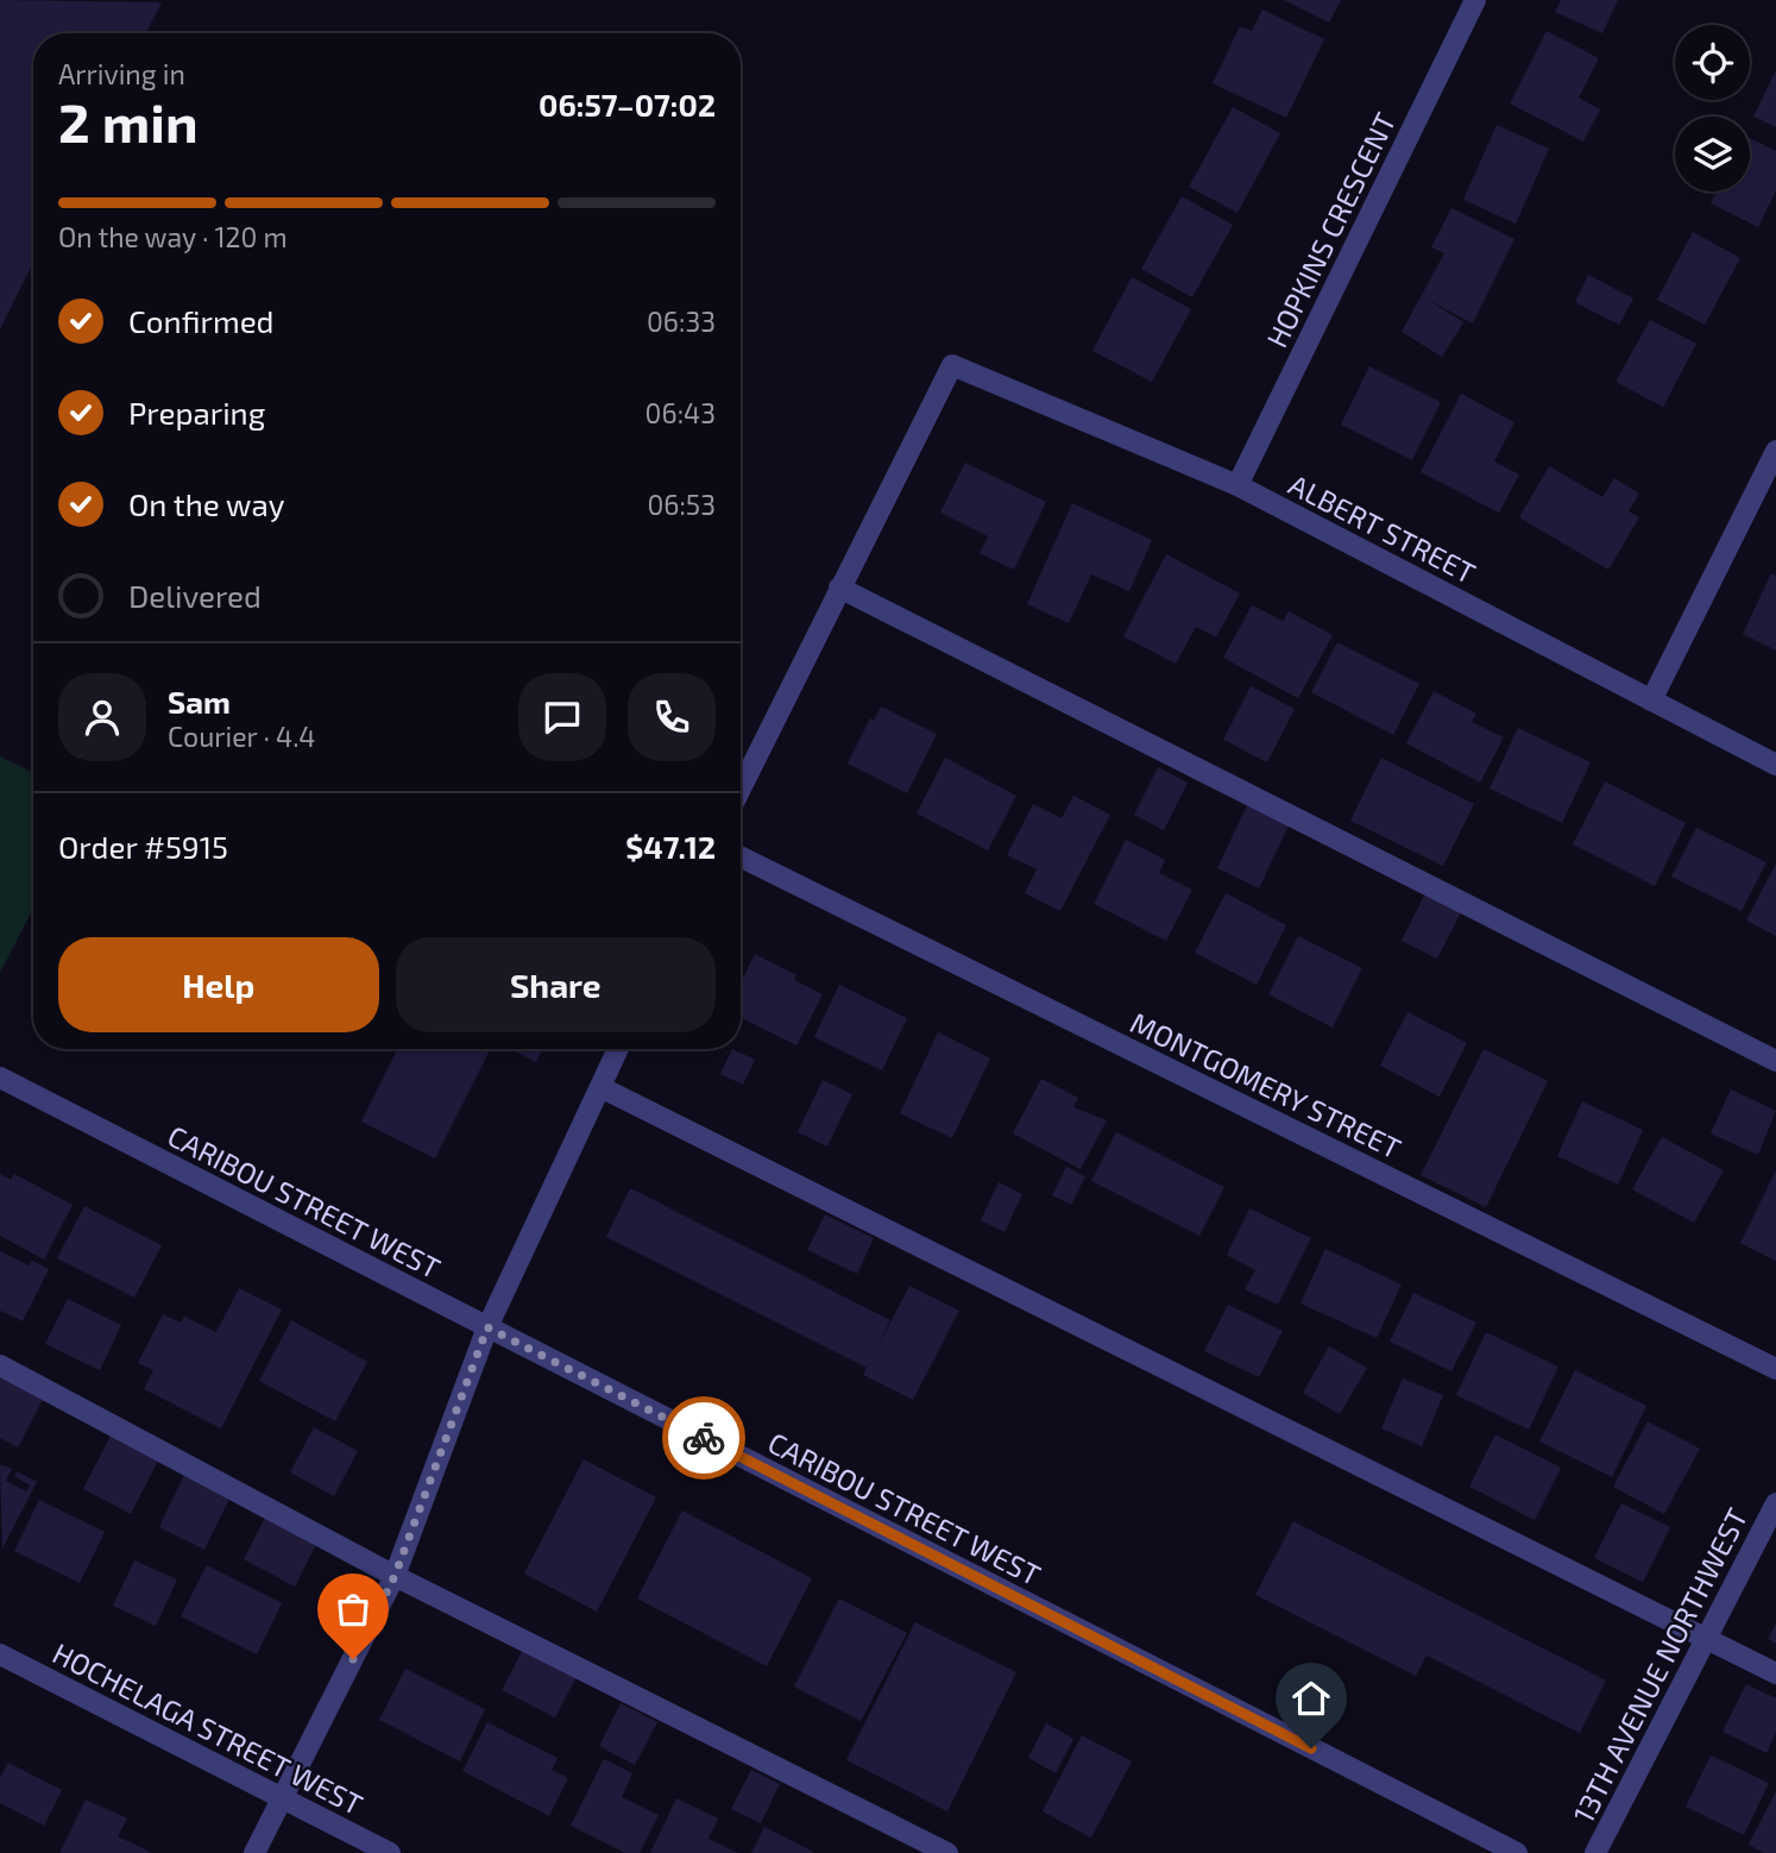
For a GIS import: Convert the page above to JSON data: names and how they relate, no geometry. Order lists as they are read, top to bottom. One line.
{"streets":{"street":["HOPKINS CRESCENT","ALBERT STREET","MONTGOMERY STREET","CARIBOU STREET WEST","13TH AVENUE NORTHWEST","HOCHELAGA STREET WEST"]},"crossings":[["HOPKINS CRESCENT","ALBERT STREET"]],"page":{"heading":["2 min","Arriving in","06:57–07:02"],"panel":["Sam","Courier · 4.4","Order #5915","$47.12"],"bar":"On the way · 120 m","list":[["Confirmed","06:33"],["Preparing","06:43"],["On the way","06:53"],"Delivered"],"buttons":["Help","Share"]}}
